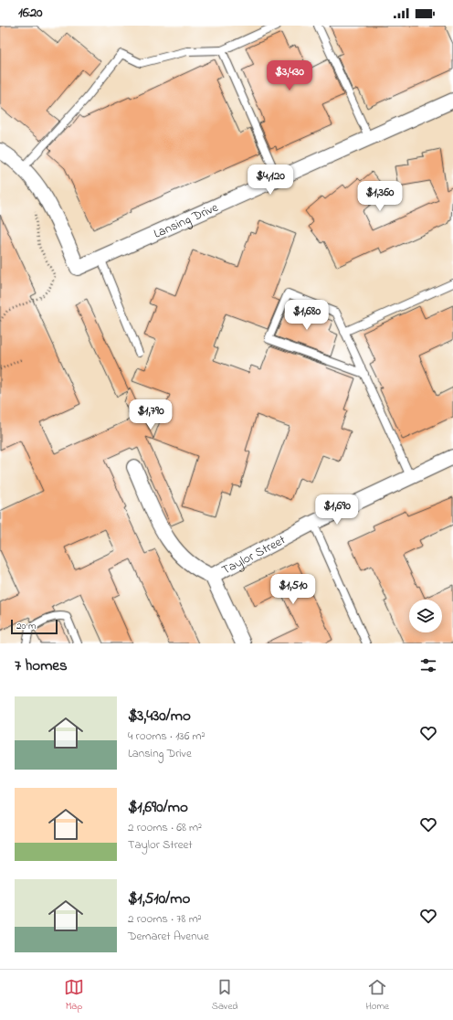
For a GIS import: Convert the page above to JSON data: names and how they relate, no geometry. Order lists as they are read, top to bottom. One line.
{"streets":{"street":["Lansing Drive","Taylor Street"]},"scale_bar":"20 m","page":{"status":"16:20","price":["$3,430","$4,120","$1,360","$1,680","$1,790","$1,690","$1,510"],"scale":"20 m","heading":"7 homes","list":[{"name":"$3,430/mo","note":"4 rooms · 136 m² · Lansing Drive"},{"name":"$1,690/mo","note":"2 rooms · 68 m² · Taylor Street"},{"name":"$1,510/mo","note":"2 rooms · 78 m² · Demaret Avenue"}],"tabs":["Map","Saved","Home"]}}
